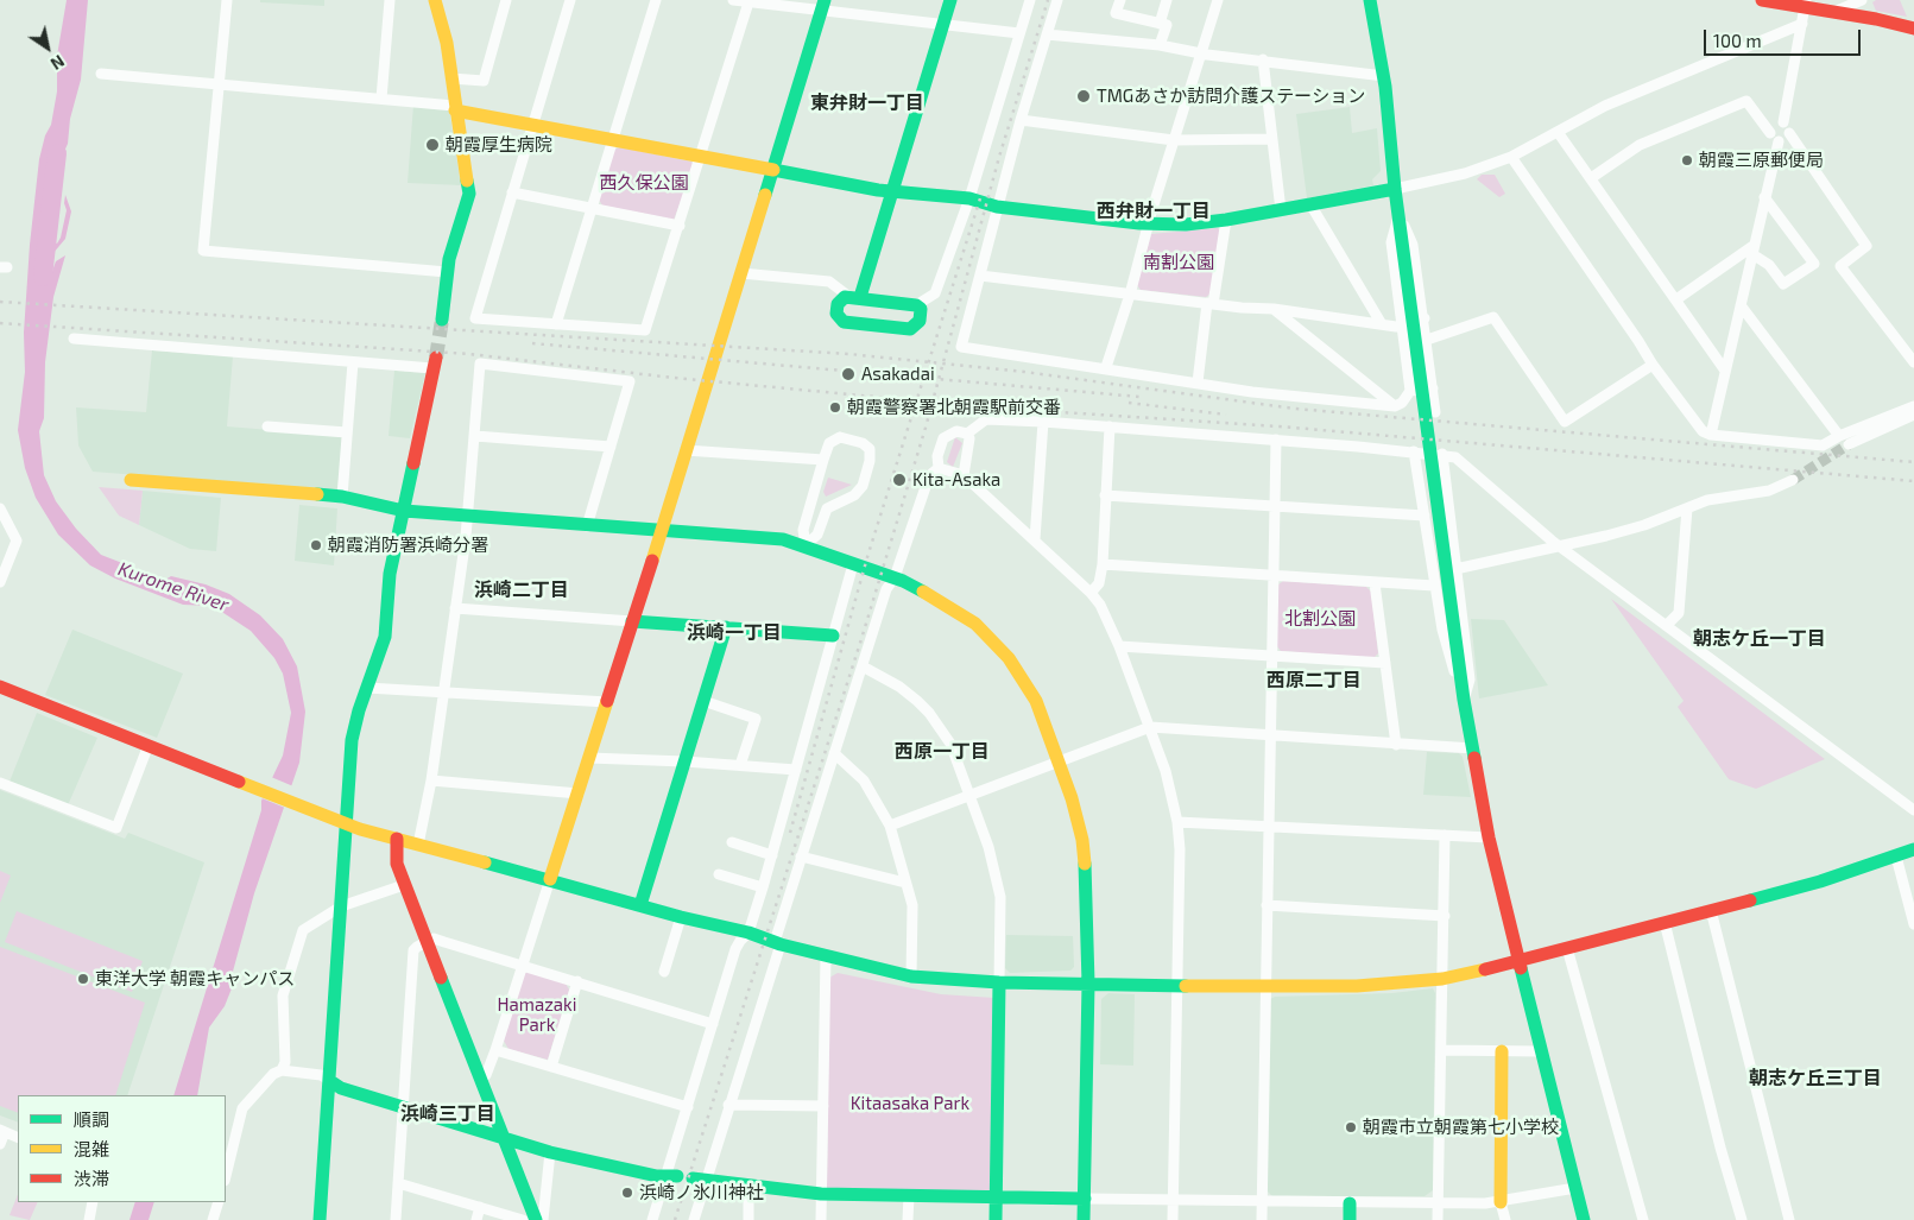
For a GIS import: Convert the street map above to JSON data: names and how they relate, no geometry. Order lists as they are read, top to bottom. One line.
{"districts":["東弁財一丁目","西弁財一丁目","浜崎二丁目","浜崎一丁目","朝志ケ丘一丁目","西原二丁目","西原一丁目","朝志ケ丘三丁目","浜崎三丁目"],"water":["Kurome River"],"parks":["西久保公園","南割公園","北割公園","Hamazaki Park","Kitaasaka Park"],"places":["TMGあさか訪問介護ステーション","朝霞厚生病院","朝霞三原郵便局","Asakadai","朝霞警察署北朝霞駅前交番","Kita-Asaka","朝霞消防署浜崎分署","東洋大学 朝霞キャンパス","朝霞市立朝霞第七小学校","浜崎ノ氷川神社"],"legend":["順調","混雑","渋滞"],"scale_bar":"100 m","north":"bottom right"}
